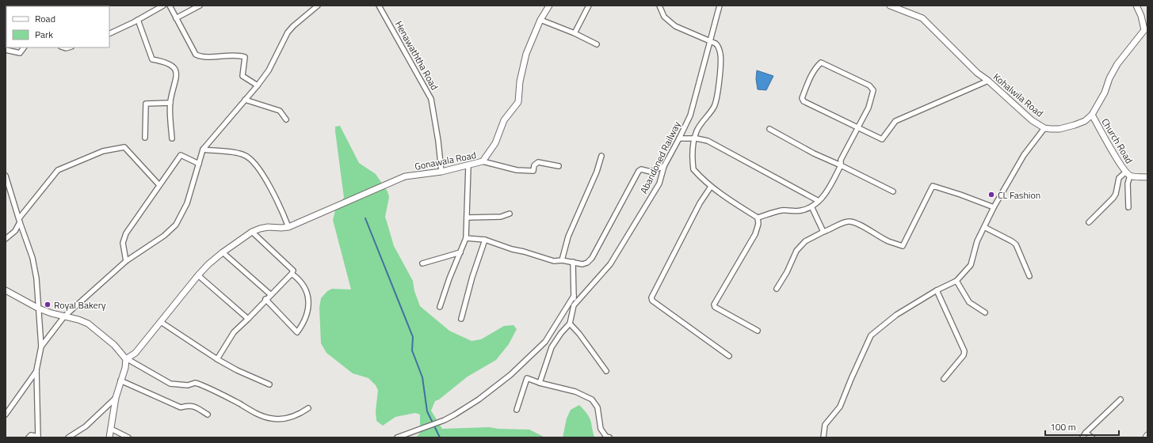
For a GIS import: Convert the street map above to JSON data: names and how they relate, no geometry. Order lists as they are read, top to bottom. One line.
{"streets":{"street":["Henawaththa Road","Kohalwila Road","Church Road","Abandoned Railway","Gonawala Road"]},"crossings":[["Henawaththa Road","Gonawala Road"],["Kohalwila Road","Church Road"]],"places":["CL Fashion","Royal Bakery"],"legend":["Road","Park"],"scale_bar":"100 m"}
